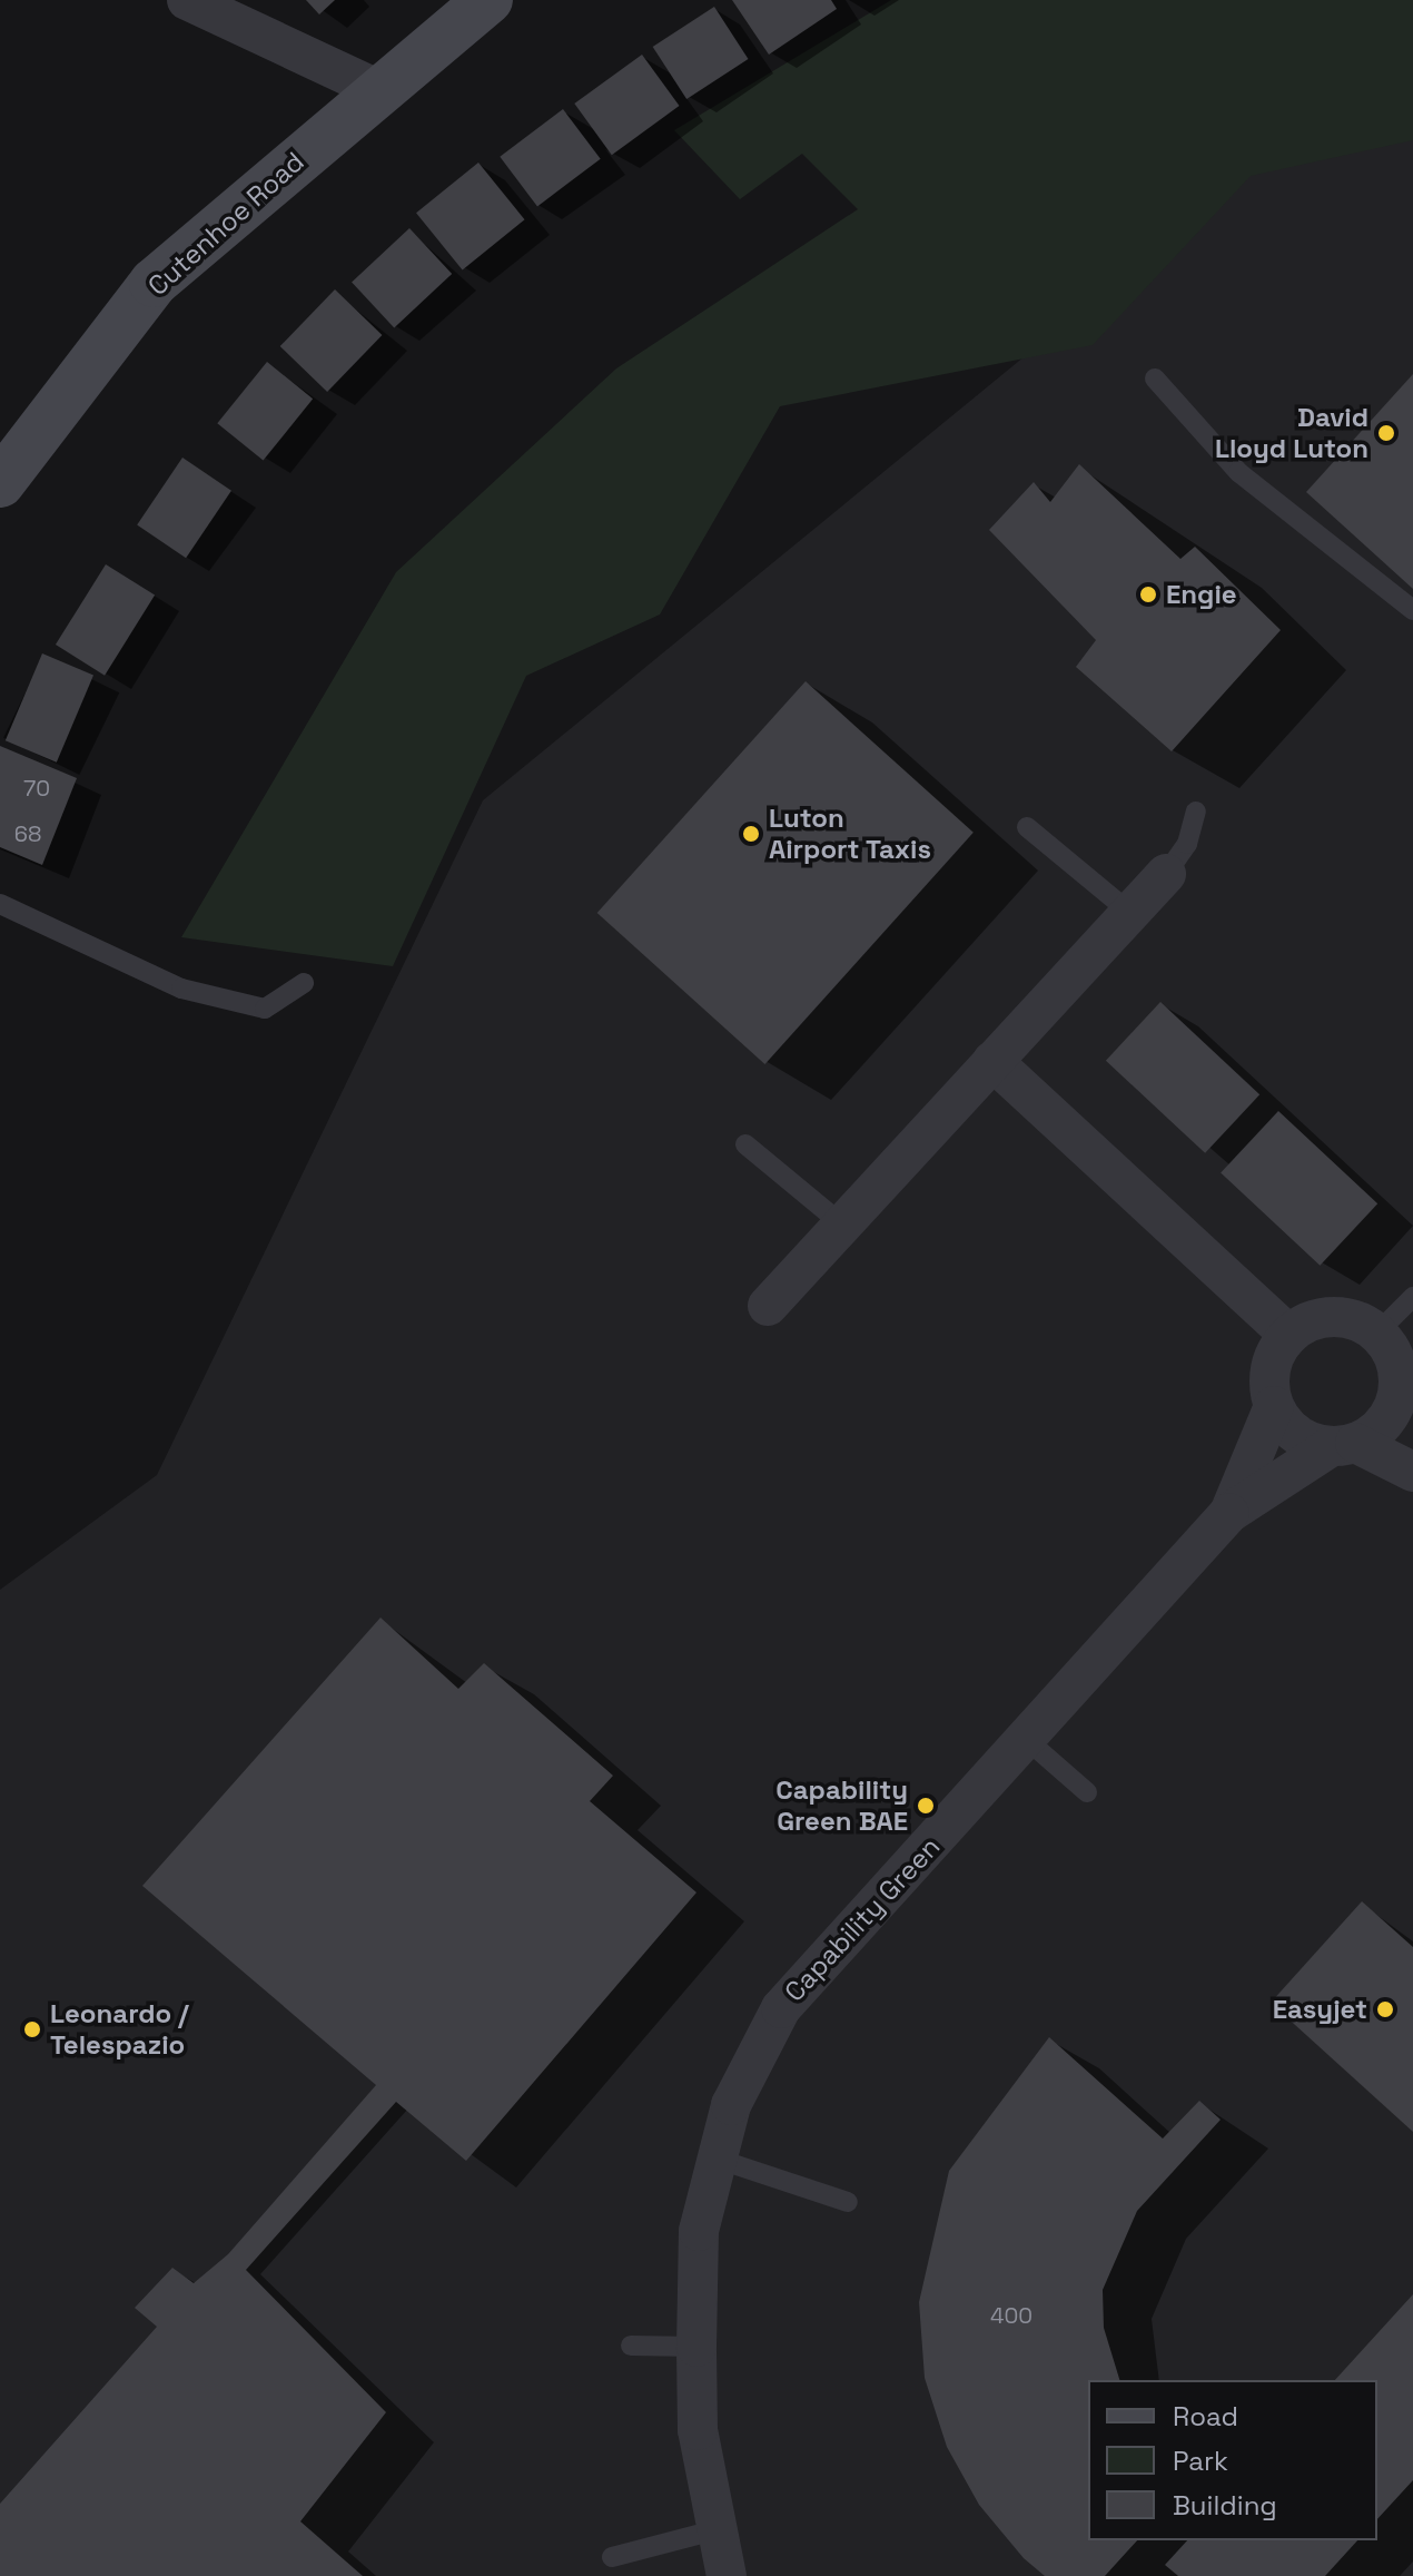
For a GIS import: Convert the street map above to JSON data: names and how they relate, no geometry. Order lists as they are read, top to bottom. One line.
{"streets":{"street":["Cutenhoe Road","Capability Green"]},"places":["David Lloyd Luton","Engie","Luton Airport Taxis","Capability Green BAE","Easyjet","Leonardo / Telespazio"],"house_numbers":["70","68","400"],"legend":["Road","Park","Building"]}
